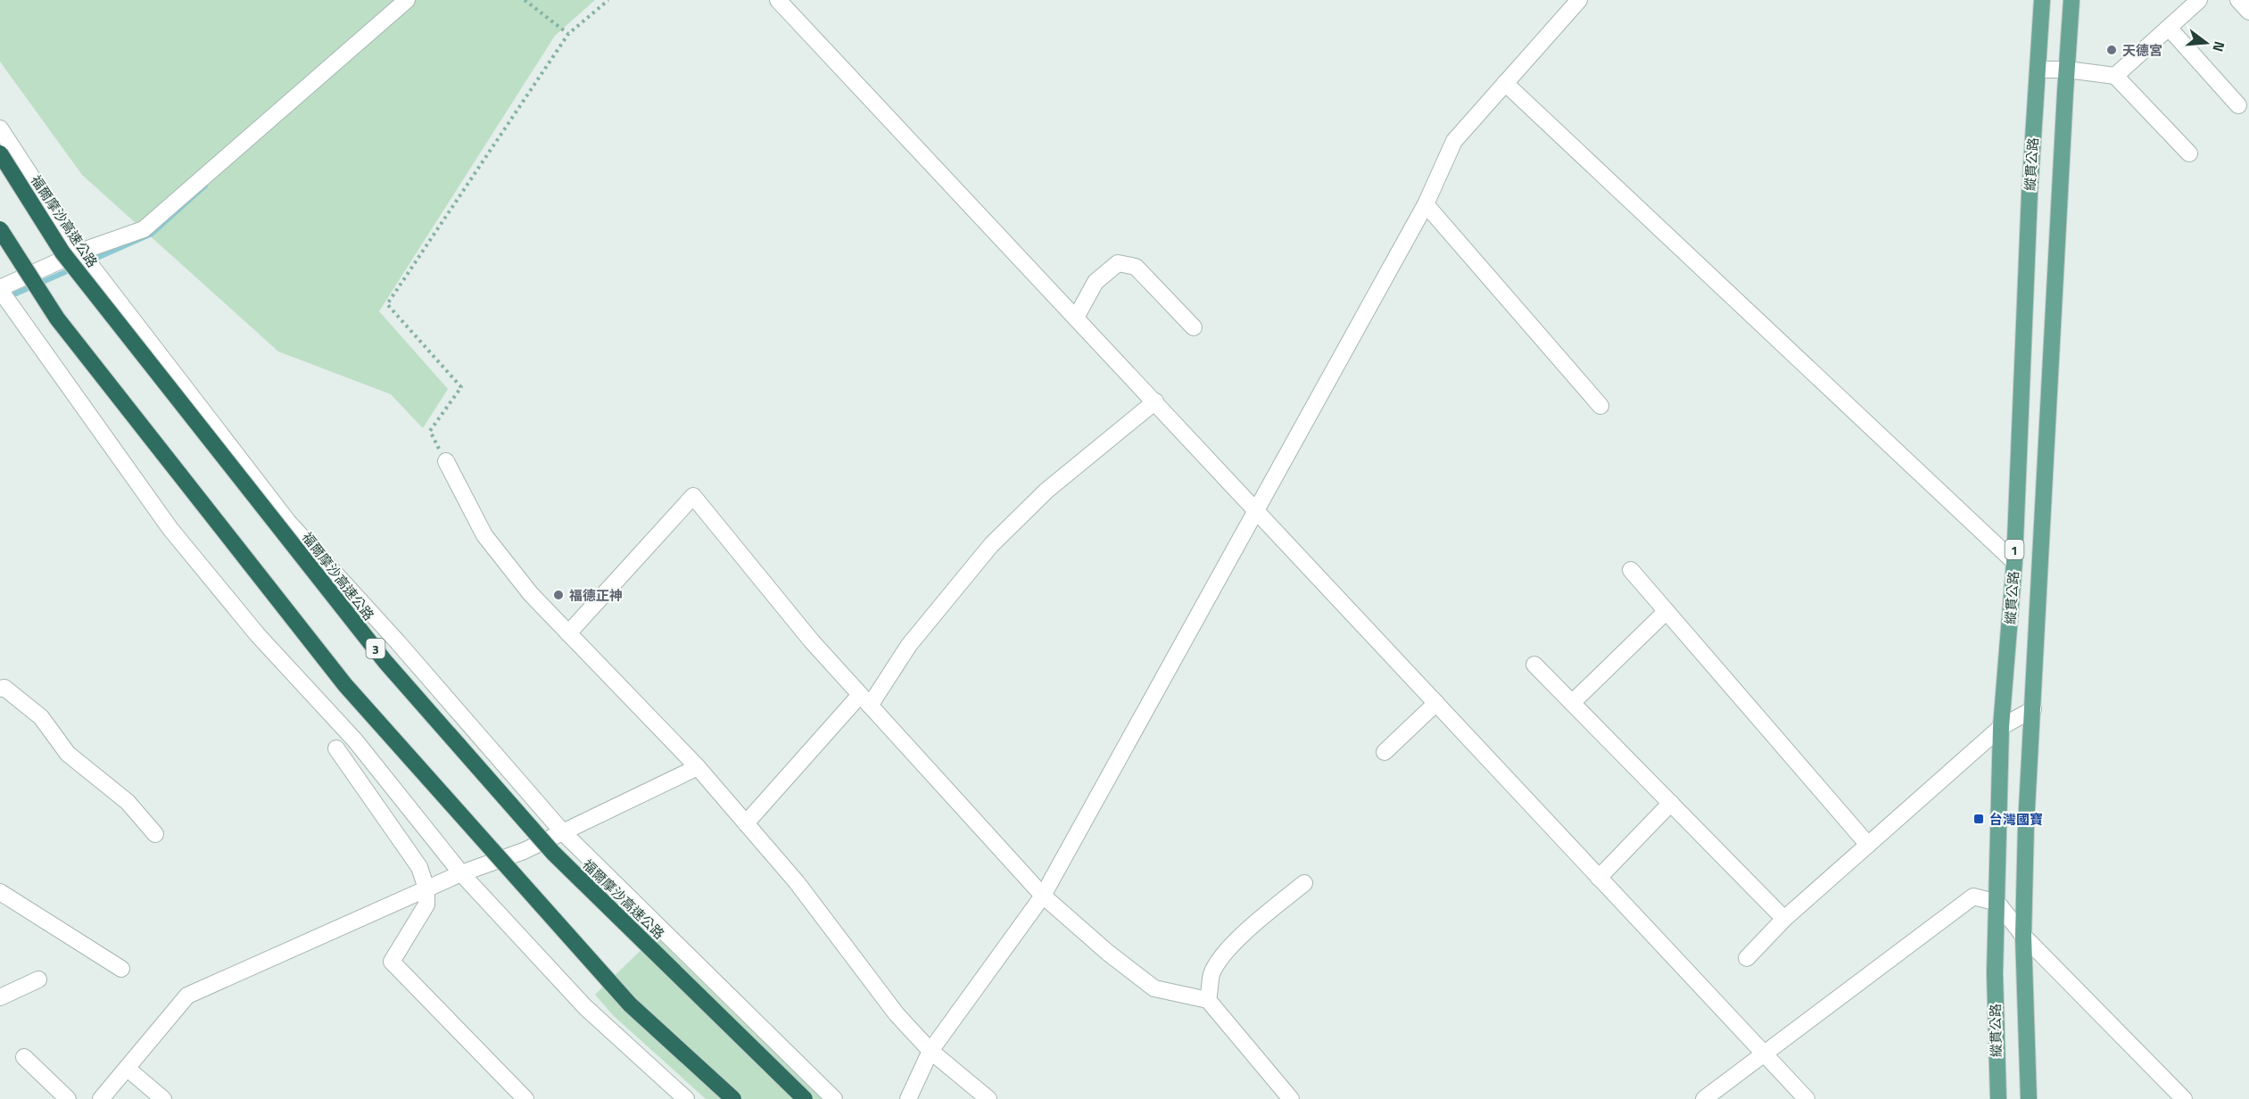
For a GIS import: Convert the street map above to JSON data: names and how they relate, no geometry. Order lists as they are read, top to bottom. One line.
{"streets":{"highway":["福爾摩沙高速公路","3"],"main road":["縱貫公路","1"]},"places":{"other":["天德宮","福德正神"],"transit":["台灣國寶"]},"north":"right"}
